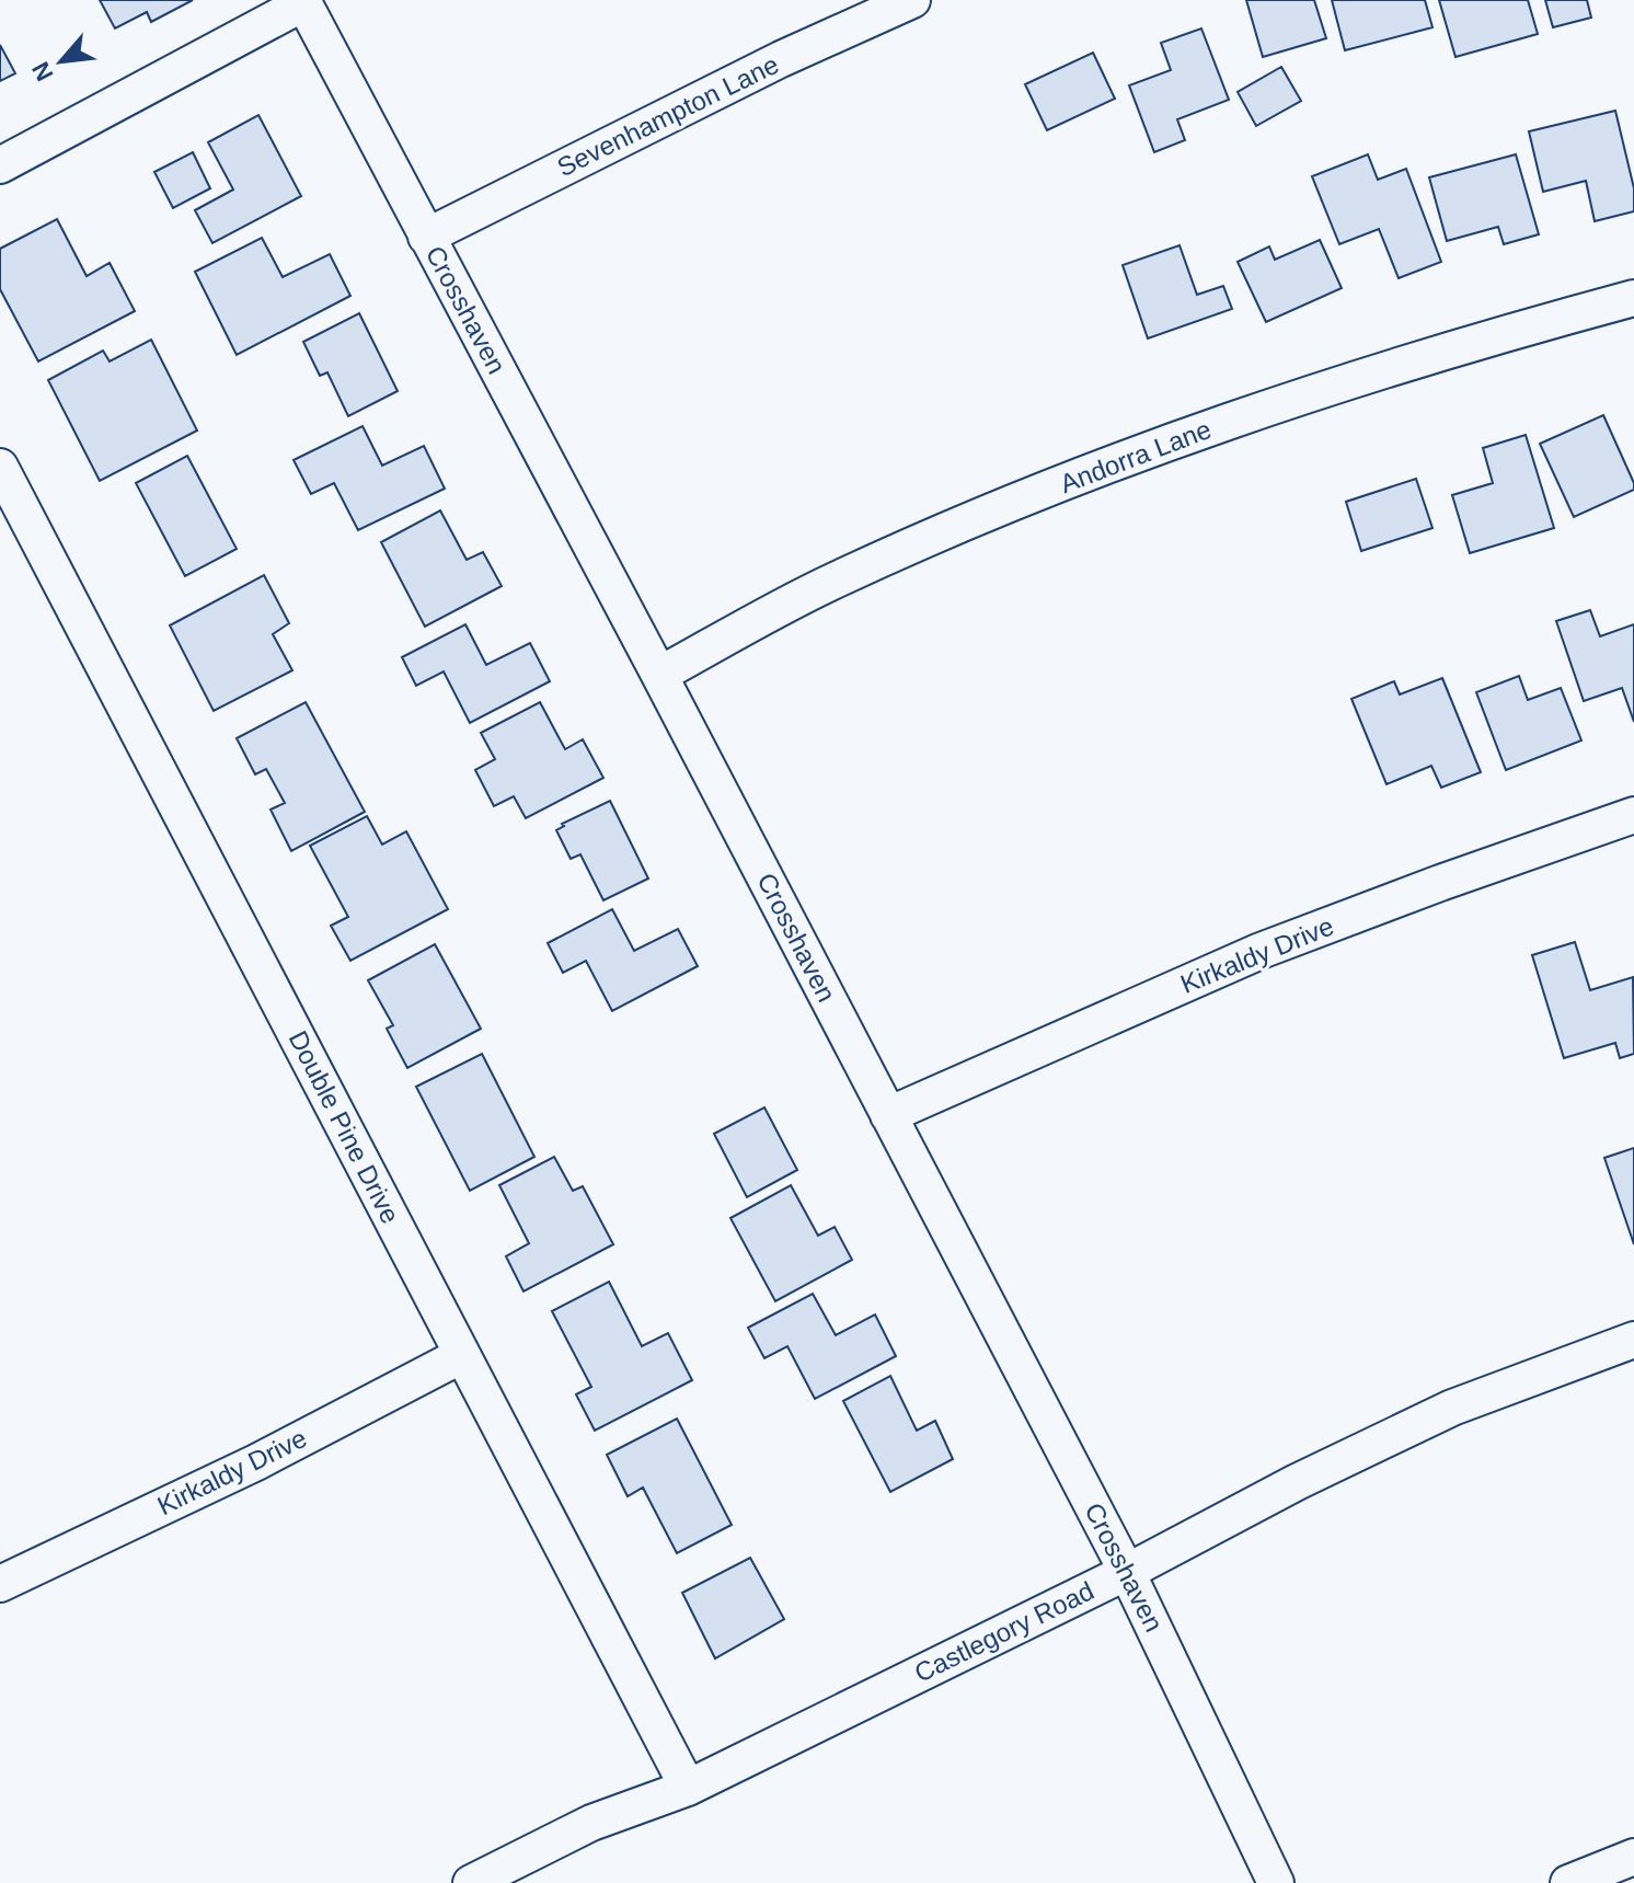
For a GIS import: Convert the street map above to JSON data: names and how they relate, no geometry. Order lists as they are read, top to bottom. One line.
{"streets":{"street":["Sevenhampton Lane","Crosshaven","Andorra Lane","Kirkaldy Drive","Double Pine Drive","Castlegory Road"]},"crossings":[["Sevenhampton Lane","Crosshaven"],["Crosshaven","Andorra Lane"],["Crosshaven","Kirkaldy Drive"],["Crosshaven","Castlegory Road"],["Kirkaldy Drive","Double Pine Drive"],["Double Pine Drive","Castlegory Road"]],"north":"bottom left"}
